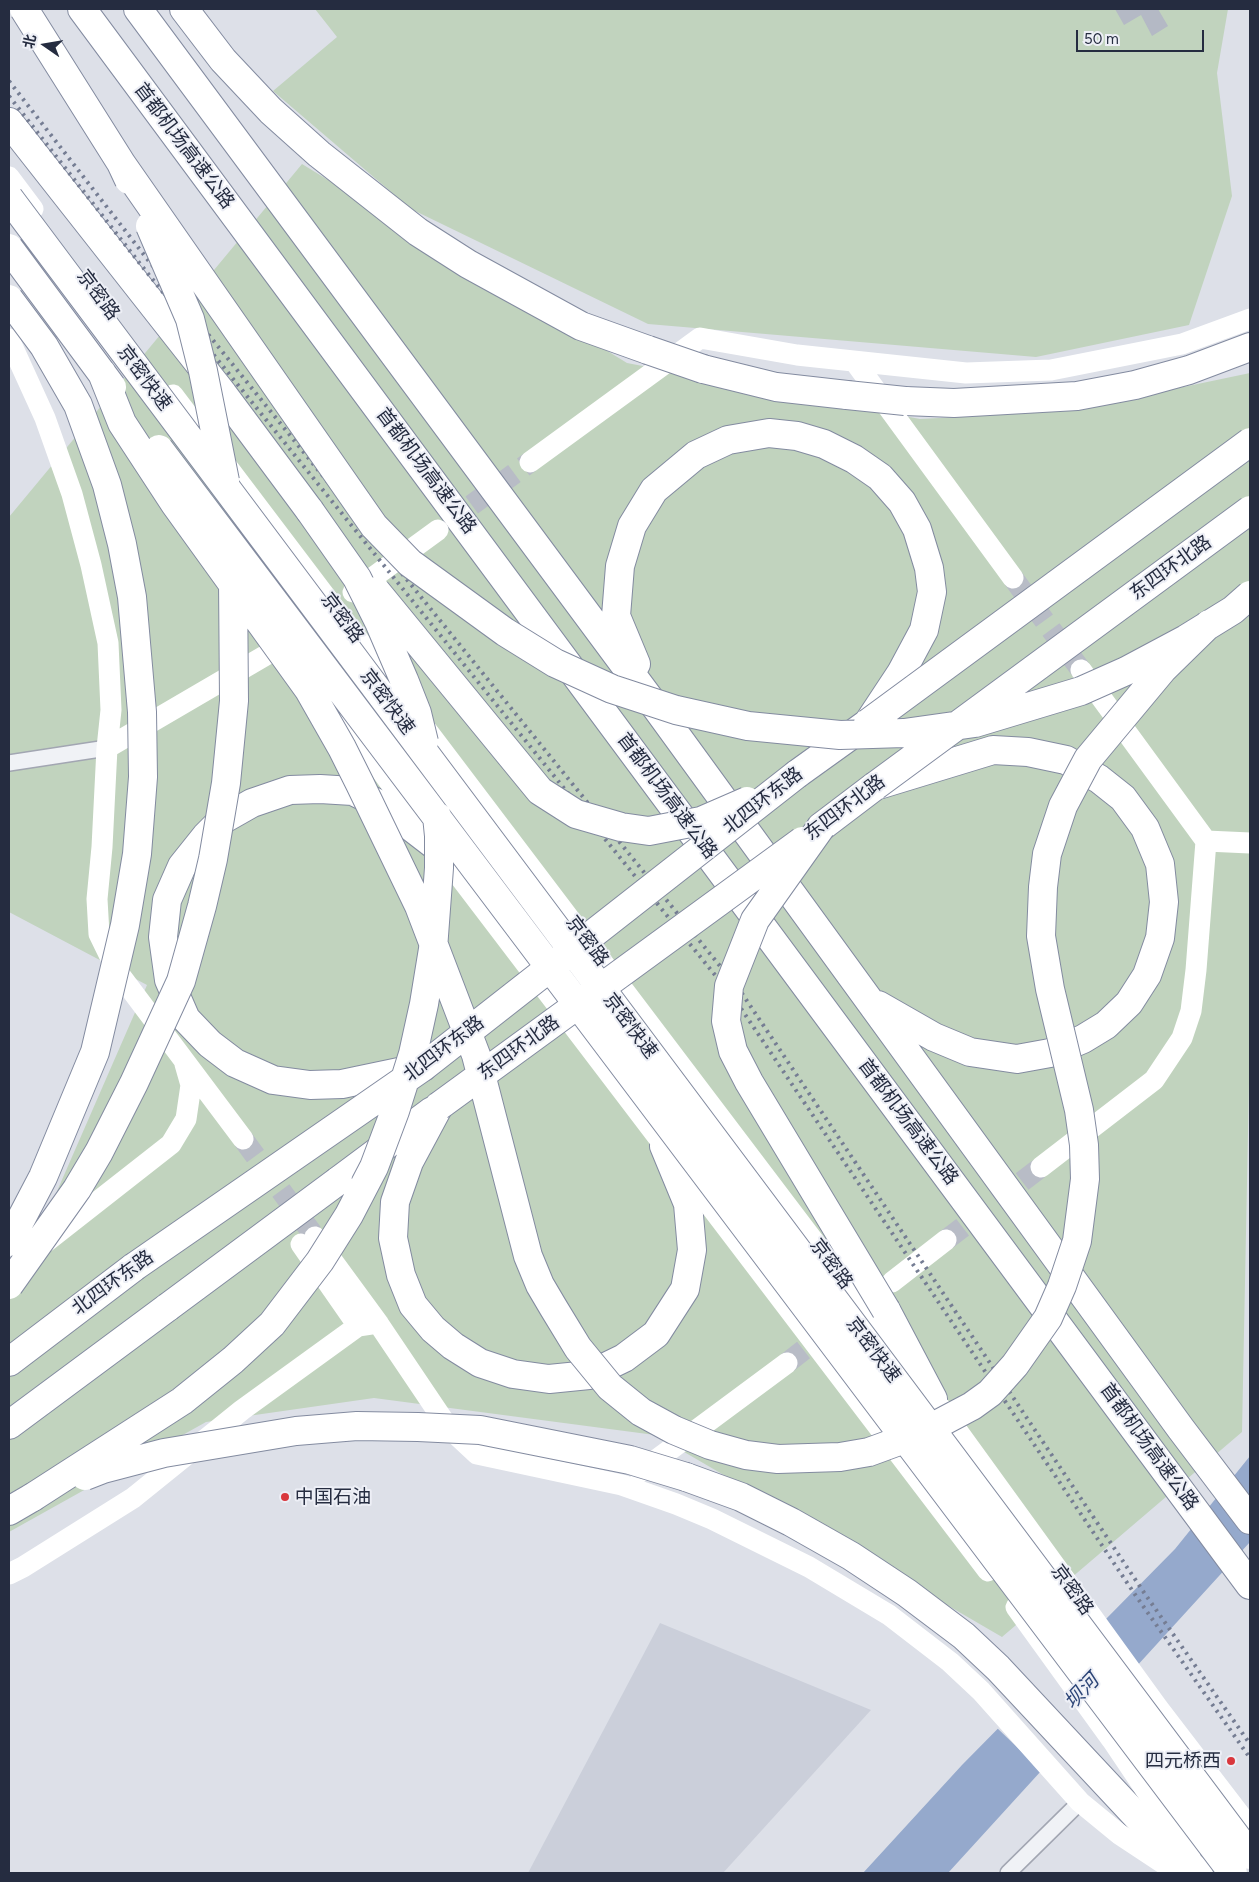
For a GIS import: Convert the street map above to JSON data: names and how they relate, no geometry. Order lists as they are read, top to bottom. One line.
{"streets":{"highway":["首都机场高速公路","京密快速","东四环北路","北四环东路"],"street":["京密路"]},"water":["坝河"],"places":["中国石油","四元桥西"],"scale_bar":"50 m","north":"left"}
